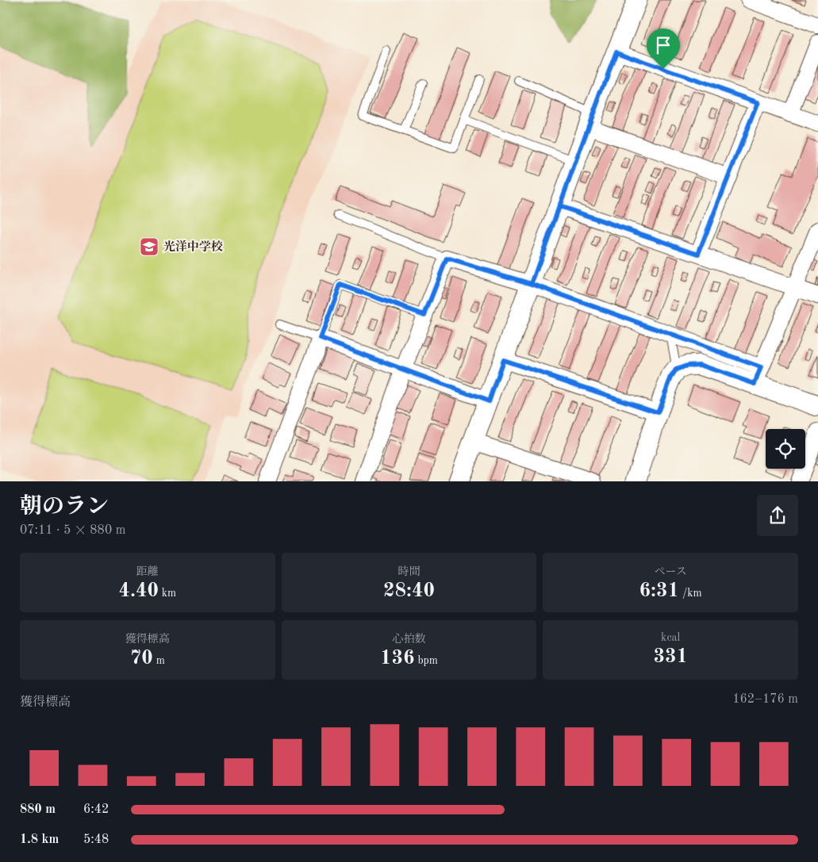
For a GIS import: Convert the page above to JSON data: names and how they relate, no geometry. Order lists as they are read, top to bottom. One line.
{"places":{"school or university":["光洋中学校"]},"page":{"heading":["朝のラン","07:11 · 5 × 880 m"],"stats":[["距離","4.40 km"],["時間","28:40"],["ペース","6:31 /km"],["獲得標高","70 m"],["心拍数","136 bpm"],["kcal","331"]],"chart":["獲得標高","162–176 m"],"list":[{"name":"880 m","note":"6:42"},{"name":"1.8 km","note":"5:48"}]}}
